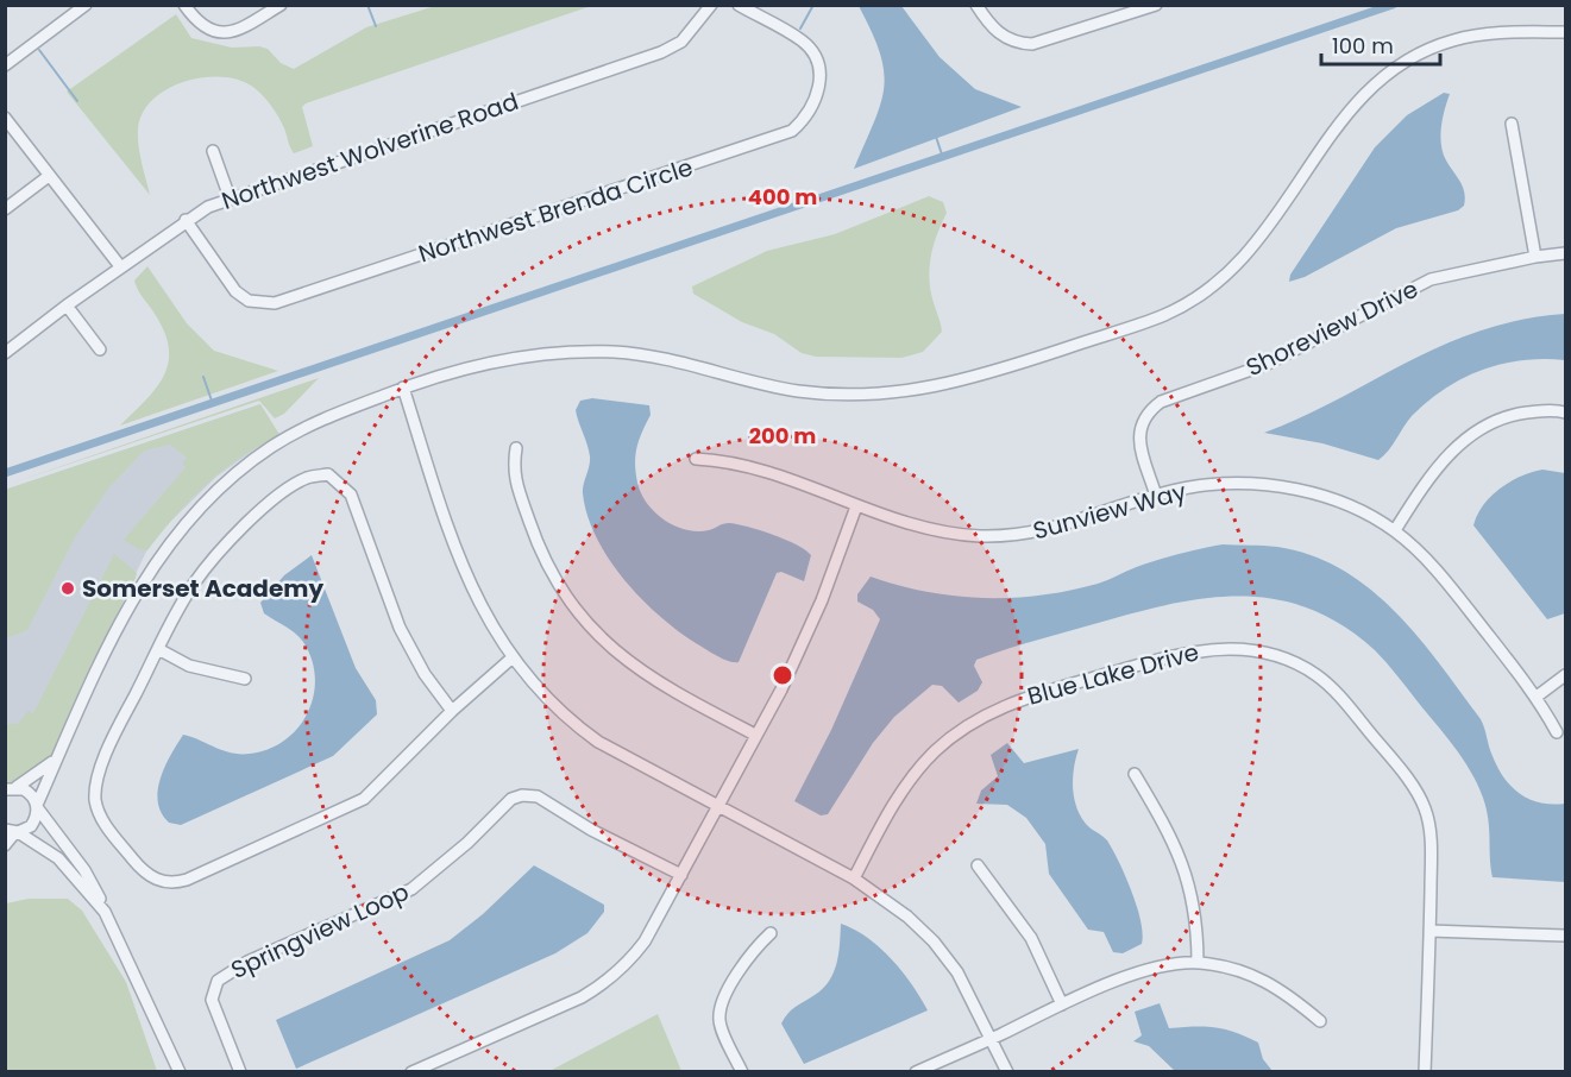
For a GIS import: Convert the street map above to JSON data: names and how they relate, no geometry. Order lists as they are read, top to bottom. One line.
{"streets":{"street":["Northwest Wolverine Road","Northwest Brenda Circle","Shoreview Drive","Sunview Way","Blue Lake Drive","Springview Loop"]},"crossings":[["Northwest Wolverine Road","Northwest Brenda Circle"],["Shoreview Drive","Sunview Way"]],"places":["Somerset Academy"],"scale_bar":"100 m","rings":["400 m","200 m"]}
